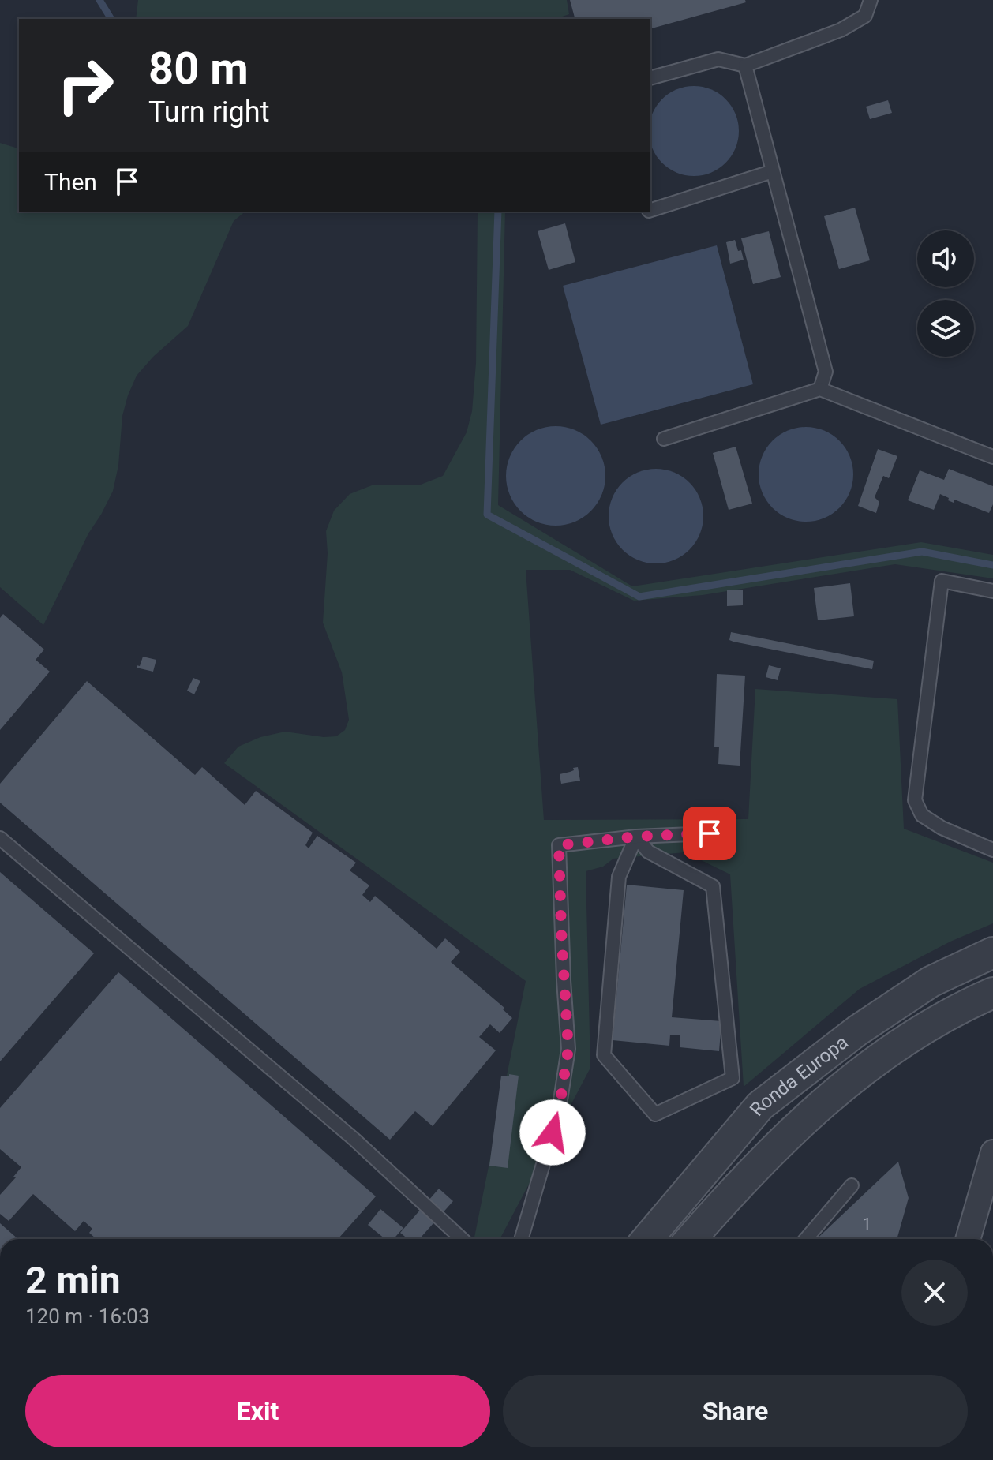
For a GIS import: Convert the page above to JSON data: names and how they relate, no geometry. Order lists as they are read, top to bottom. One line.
{"streets":{"street":["Ronda Europa"]},"house_numbers":["1"],"page":{"turn":["80 m","Turn right"],"then":"Then","heading":["2 min","120 m · 16:03"],"buttons":["Exit","Share"]}}
